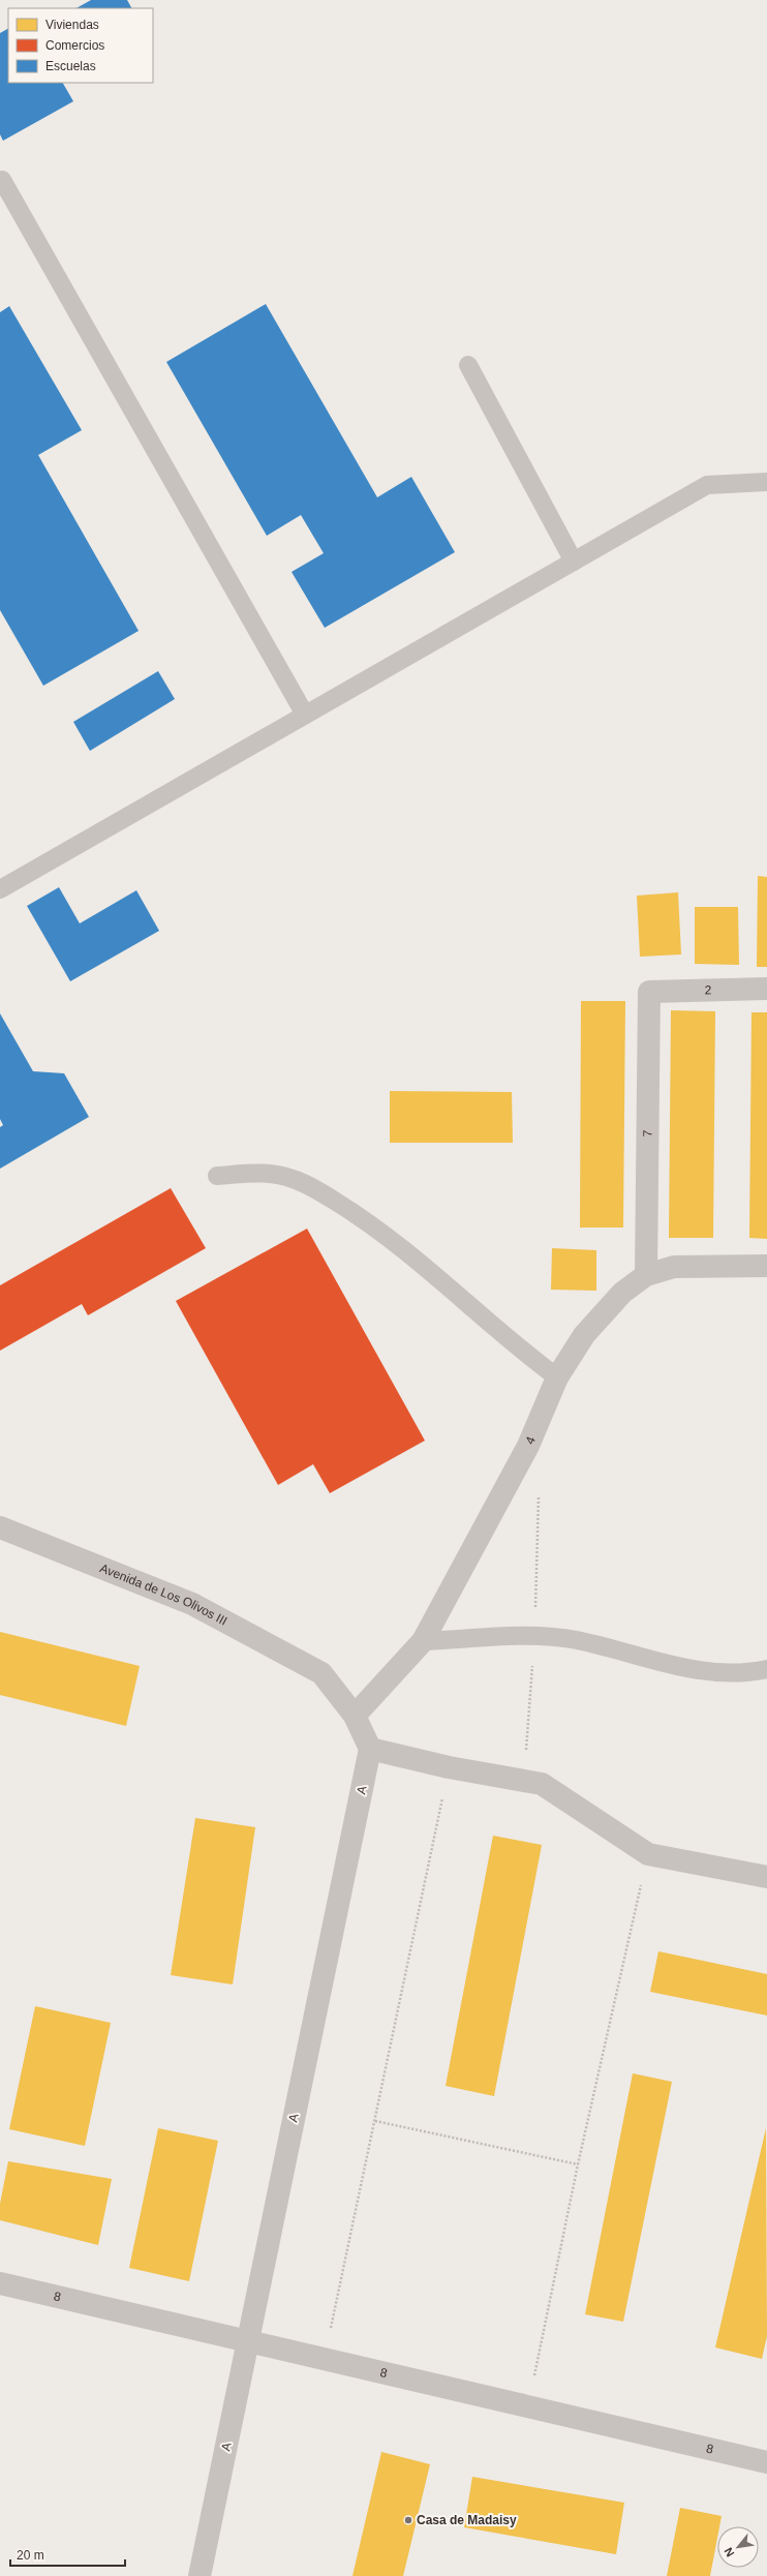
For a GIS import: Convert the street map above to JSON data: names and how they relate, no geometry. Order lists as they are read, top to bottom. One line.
{"streets":{"street":["2","7","4","Avenida de Los Olivos III","A","8"]},"crossings":[["2","7"],["7","4"],["4","Avenida de Los Olivos III"],["A","8"]],"places":["Casa de Madaisy"],"legend":["Viviendas","Comercios","Escuelas"],"scale_bar":"20 m","north":"bottom left"}
